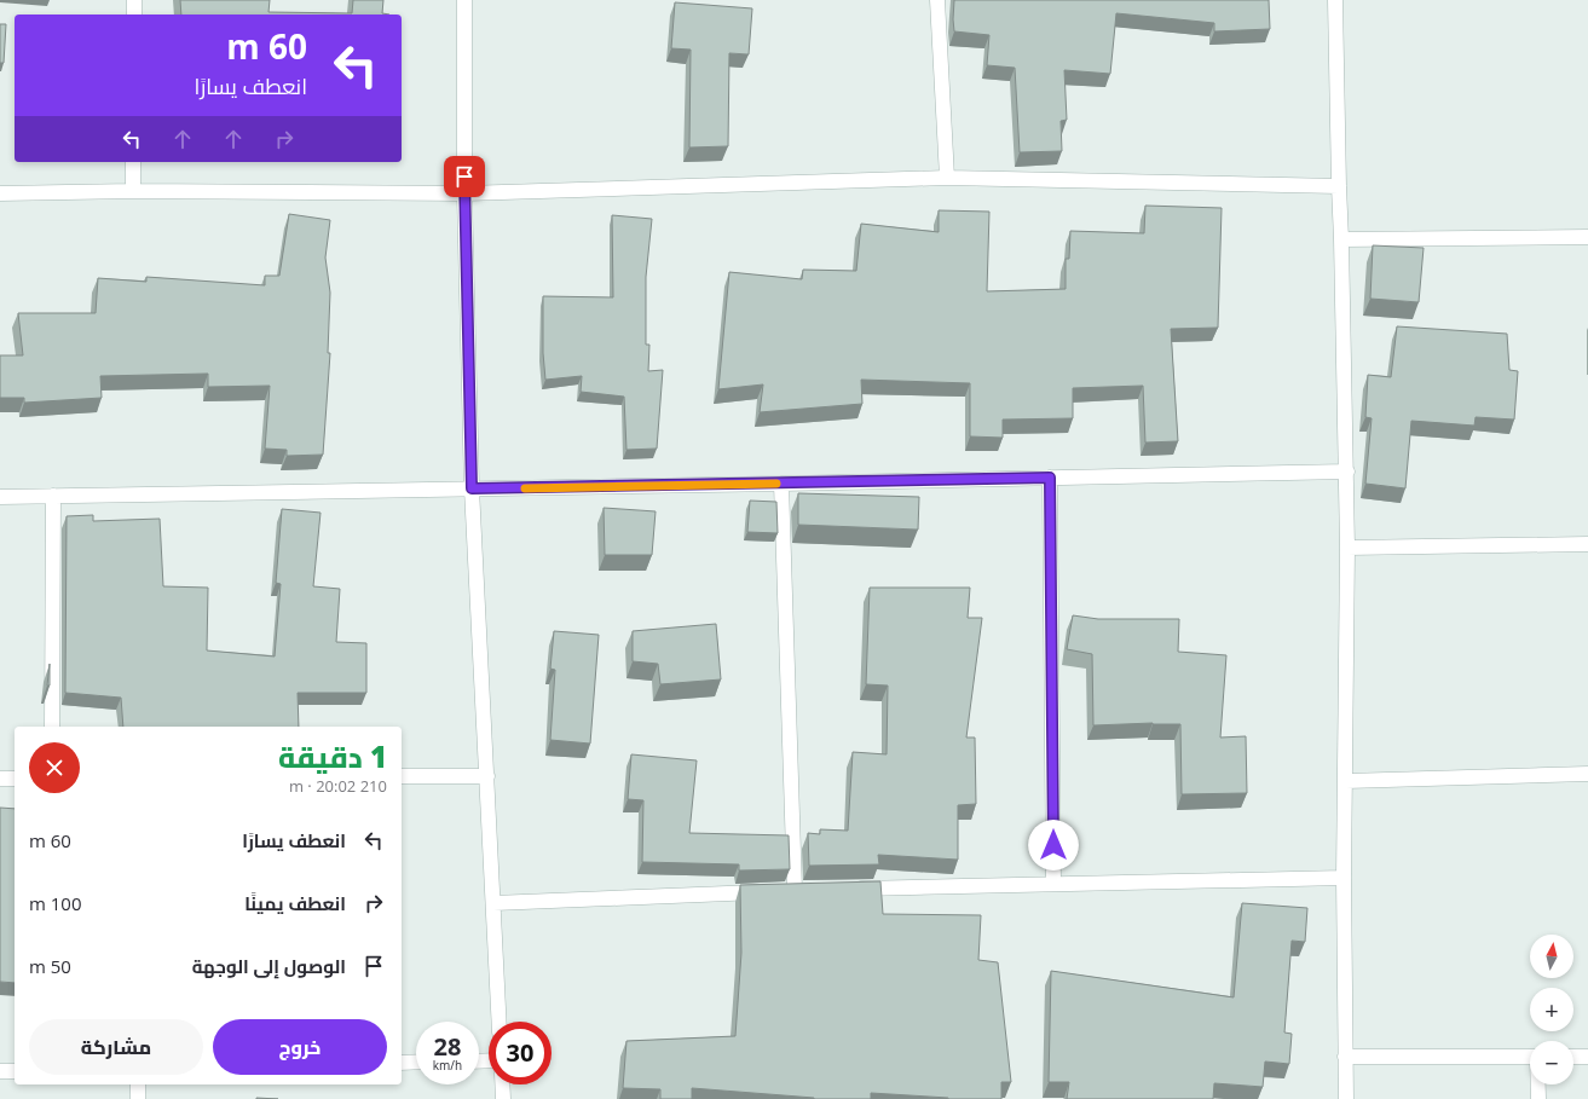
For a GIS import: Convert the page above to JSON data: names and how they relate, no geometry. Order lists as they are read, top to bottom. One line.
{"north":"top","page":{"turn":["60 m","انعطف يسارًا"],"heading":["1 دقيقة","210 m · 20:02"],"list":[{"name":"انعطف يسارًا","value":"60 m"},{"name":"انعطف يمينًا","value":"100 m"},{"name":"الوصول إلى الوجهة","value":"50 m"}],"map_buttons":["+","−"],"buttons":["خروج","مشاركة"],"speed":"28 km/h","limit":"30"}}
